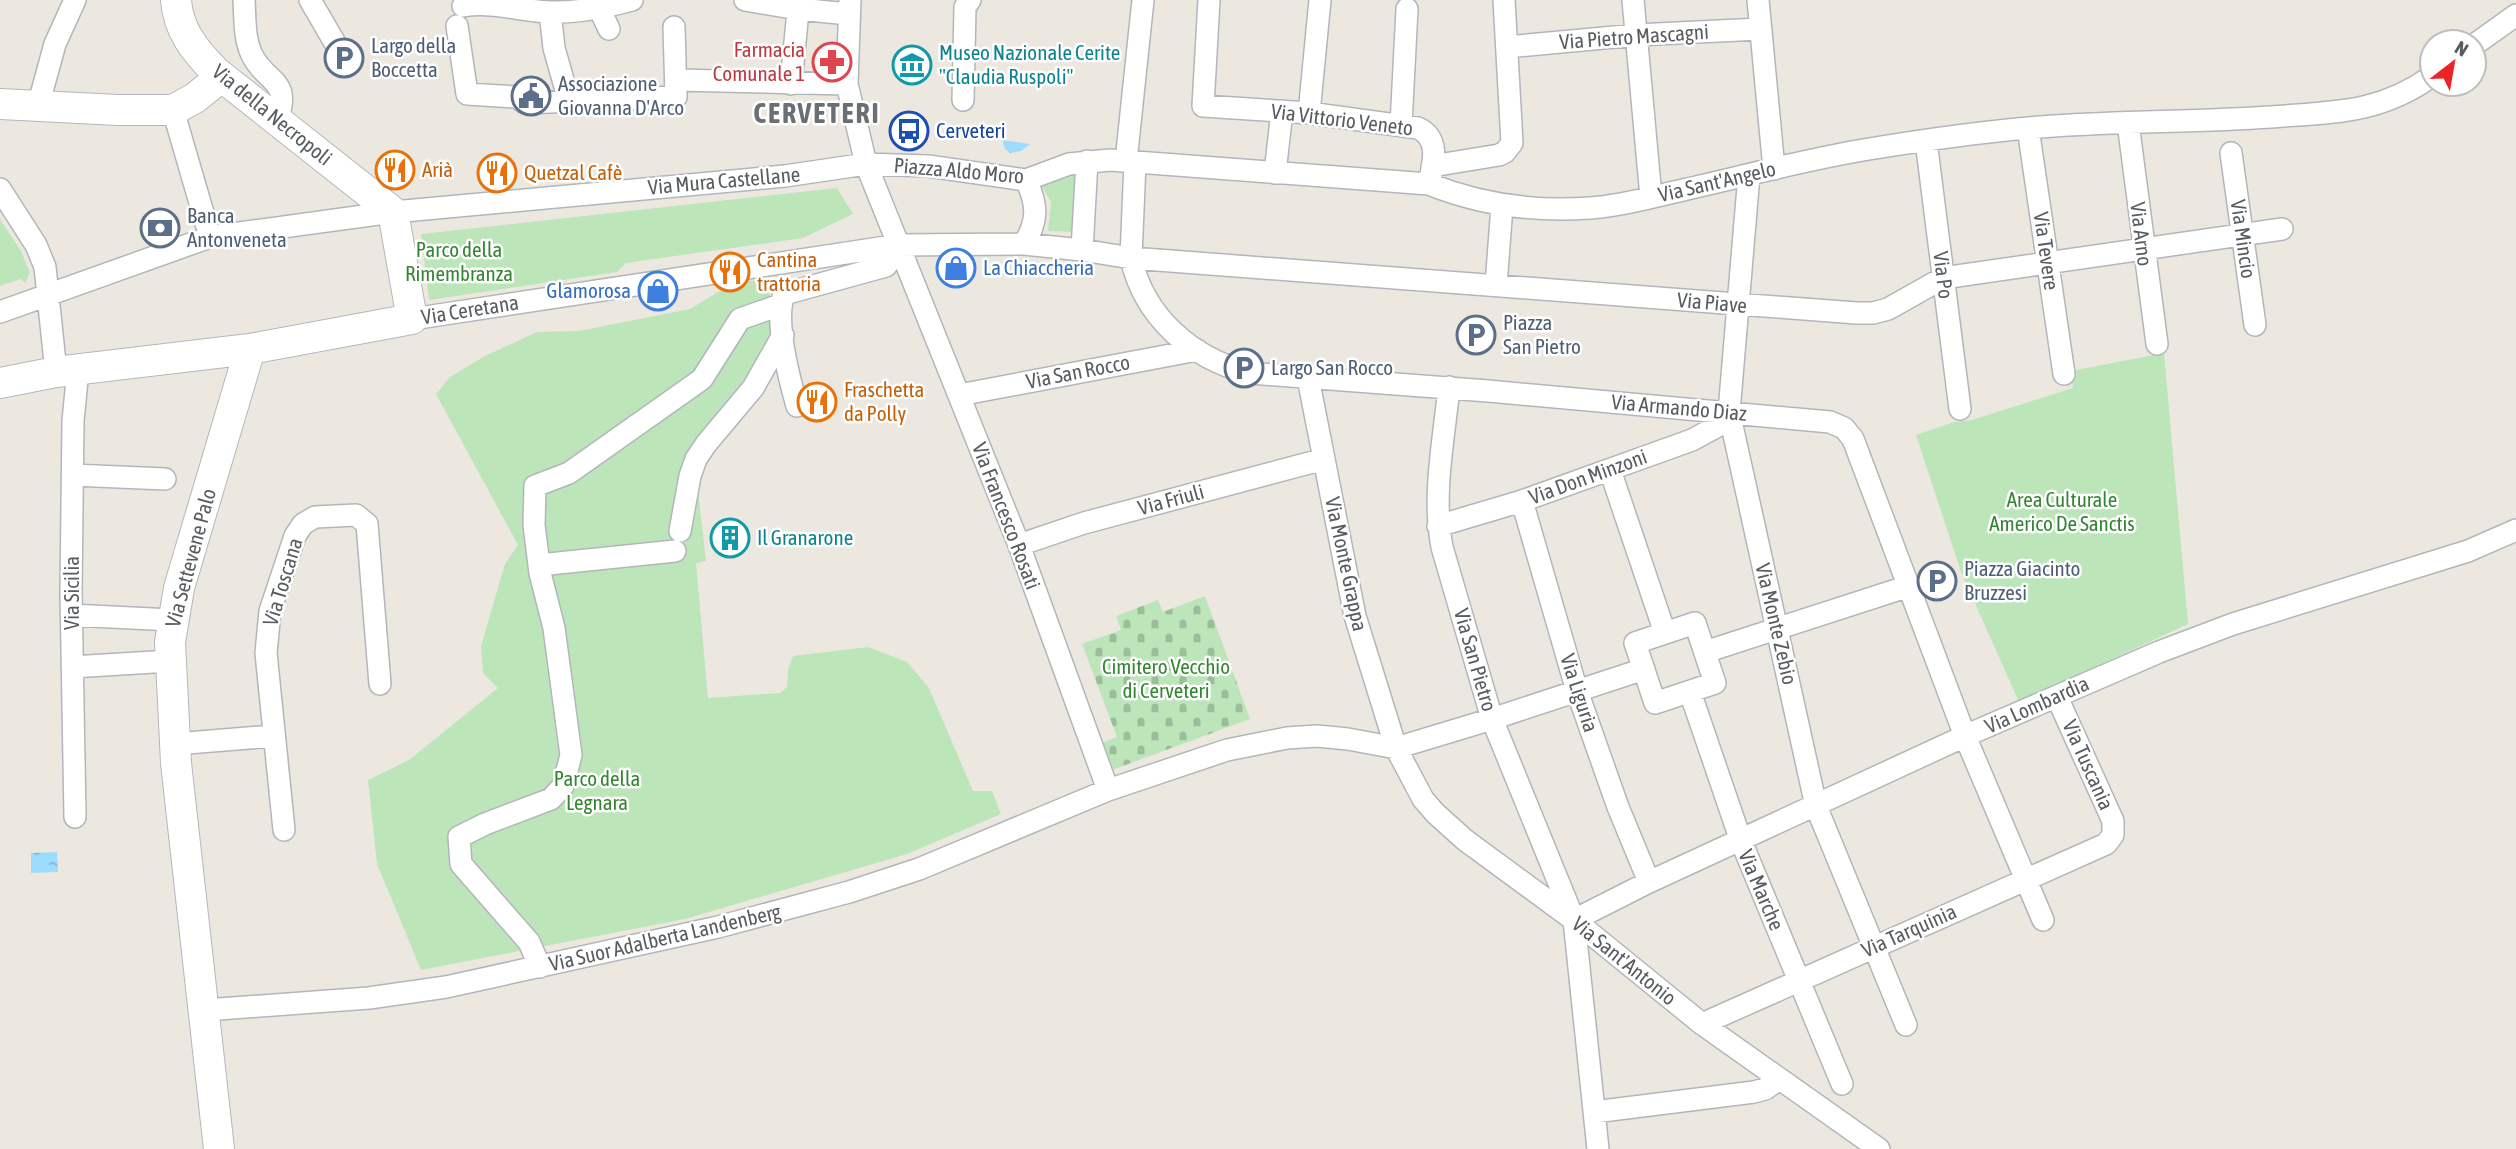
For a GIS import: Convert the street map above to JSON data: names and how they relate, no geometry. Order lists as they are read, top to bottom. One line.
{"streets":{"street":["Via Pietro Mascagni","Via della Necropoli","Via Vittorio Veneto","Piazza Aldo Moro","Via Mura Castellane","Via Sant'Angelo","Via Arno","Via Mincio","Via Tevere","Via Po","Via Piave","Via Ceretana","Via San Rocco","Via Armando Diaz","Via Don Minzoni","Via Friuli","Via Francesco Rosati","Via Settevene Palo","Via Monte Grappa","Via Toscana","Via Sicilia","Via Monte Zebio","Via San Pietro","Via Liguria","Via Lombardia","Via Tuscania","Via Marche","Via Tarquinia","Via Suor Adalberta Landenberg","Via Sant'Antonio"]},"crossings":[["Via della Necropoli","Via Mura Castellane"],["Via Vittorio Veneto","Via Sant'Angelo"],["Piazza Aldo Moro","Via Mura Castellane"],["Piazza Aldo Moro","Via Sant'Angelo"],["Via Mura Castellane","Via Sicilia"],["Via Sant'Angelo","Via Arno"],["Via Sant'Angelo","Via Tevere"],["Via Sant'Angelo","Via Po"],["Via Sant'Angelo","Via Armando Diaz"],["Via Sant'Angelo","Via Monte Zebio"],["Via Arno","Via Piave"],["Via Mincio","Via Piave"],["Via Tevere","Via Piave"],["Via Po","Via Piave"],["Via Piave","Via Armando Diaz"],["Via Piave","Via Monte Zebio"],["Via Ceretana","Via Francesco Rosati"],["Via Ceretana","Via Settevene Palo"],["Via San Rocco","Via Armando Diaz"],["Via San Rocco","Via Francesco Rosati"],["Via Armando Diaz","Via Don Minzoni"],["Via Armando Diaz","Via Monte Grappa"],["Via Armando Diaz","Via Monte Zebio"],["Via Armando Diaz","Via San Pietro"],["Via Armando Diaz","Via Lombardia"],["Via Armando Diaz","Via Tarquinia"],["Via Don Minzoni","Via Monte Zebio"],["Via Don Minzoni","Via San Pietro"],["Via Don Minzoni","Via Liguria"],["Via Friuli","Via Francesco Rosati"],["Via Friuli","Via Monte Grappa"],["Via Francesco Rosati","Via Suor Adalberta Landenberg"],["Via Settevene Palo","Via Suor Adalberta Landenberg"],["Via Monte Grappa","Via Suor Adalberta Landenberg"],["Via Monte Grappa","Via Sant'Antonio"],["Via Monte Zebio","Via Lombardia"],["Via Monte Zebio","Via Tarquinia"],["Via San Pietro","Via Lombardia"],["Via San Pietro","Via Sant'Antonio"],["Via Liguria","Via Lombardia"],["Via Lombardia","Via Tuscania"],["Via Lombardia","Via Marche"],["Via Lombardia","Via Sant'Antonio"],["Via Tuscania","Via Tarquinia"],["Via Marche","Via Tarquinia"],["Via Tarquinia","Via Sant'Antonio"],["Via Suor Adalberta Landenberg","Via Sant'Antonio"]],"districts":["CERVETERI"],"parks":["Parco della Rimembranza","Area Culturale Americo De Sanctis","Cimitero Vecchio di Cerveteri","Parco della Legnara"],"places":{"parking":["Largo della Boccetta","Piazza San Pietro","Largo San Rocco","Piazza Giacinto Bruzzesi"],"pharmacy":["Farmacia Comunale 1"],"museum":["Museo Nazionale Cerite \"Claudia Ruspoli\""],"public building":["Associazione Giovanna D'Arco"],"bus stop":["Cerveteri"],"restaurant":["Arià","Quetzal Cafè","Cantina trattoria","Fraschetta da Polly"],"bank":["Banca Antonveneta"],"shop":["La Chiaccheria","Glamorosa"],"building":["Il Granarone"]},"north":"top right"}
